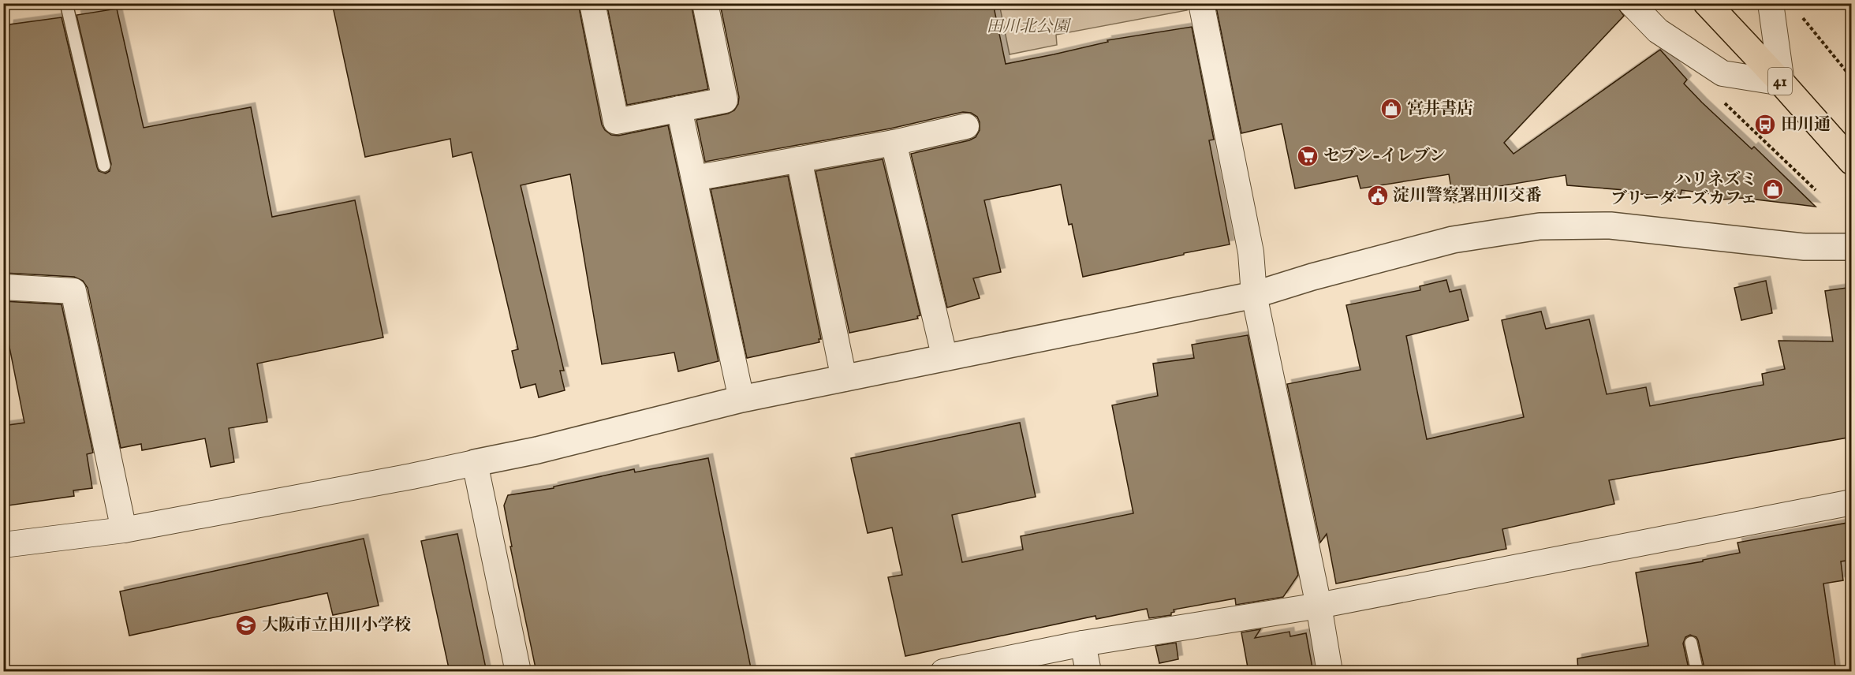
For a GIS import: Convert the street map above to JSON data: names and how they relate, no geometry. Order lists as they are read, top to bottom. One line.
{"streets":{"main road":["41"]},"parks":["田川北公園"],"places":{"shop":["宮井書店","ハリネズミ ブリーダーズカフェ"],"bus stop":["田川通"],"supermarket":["セブン-イレブン"],"public building":["淀川警察署田川交番"],"school or university":["大阪市立田川小学校"]}}
